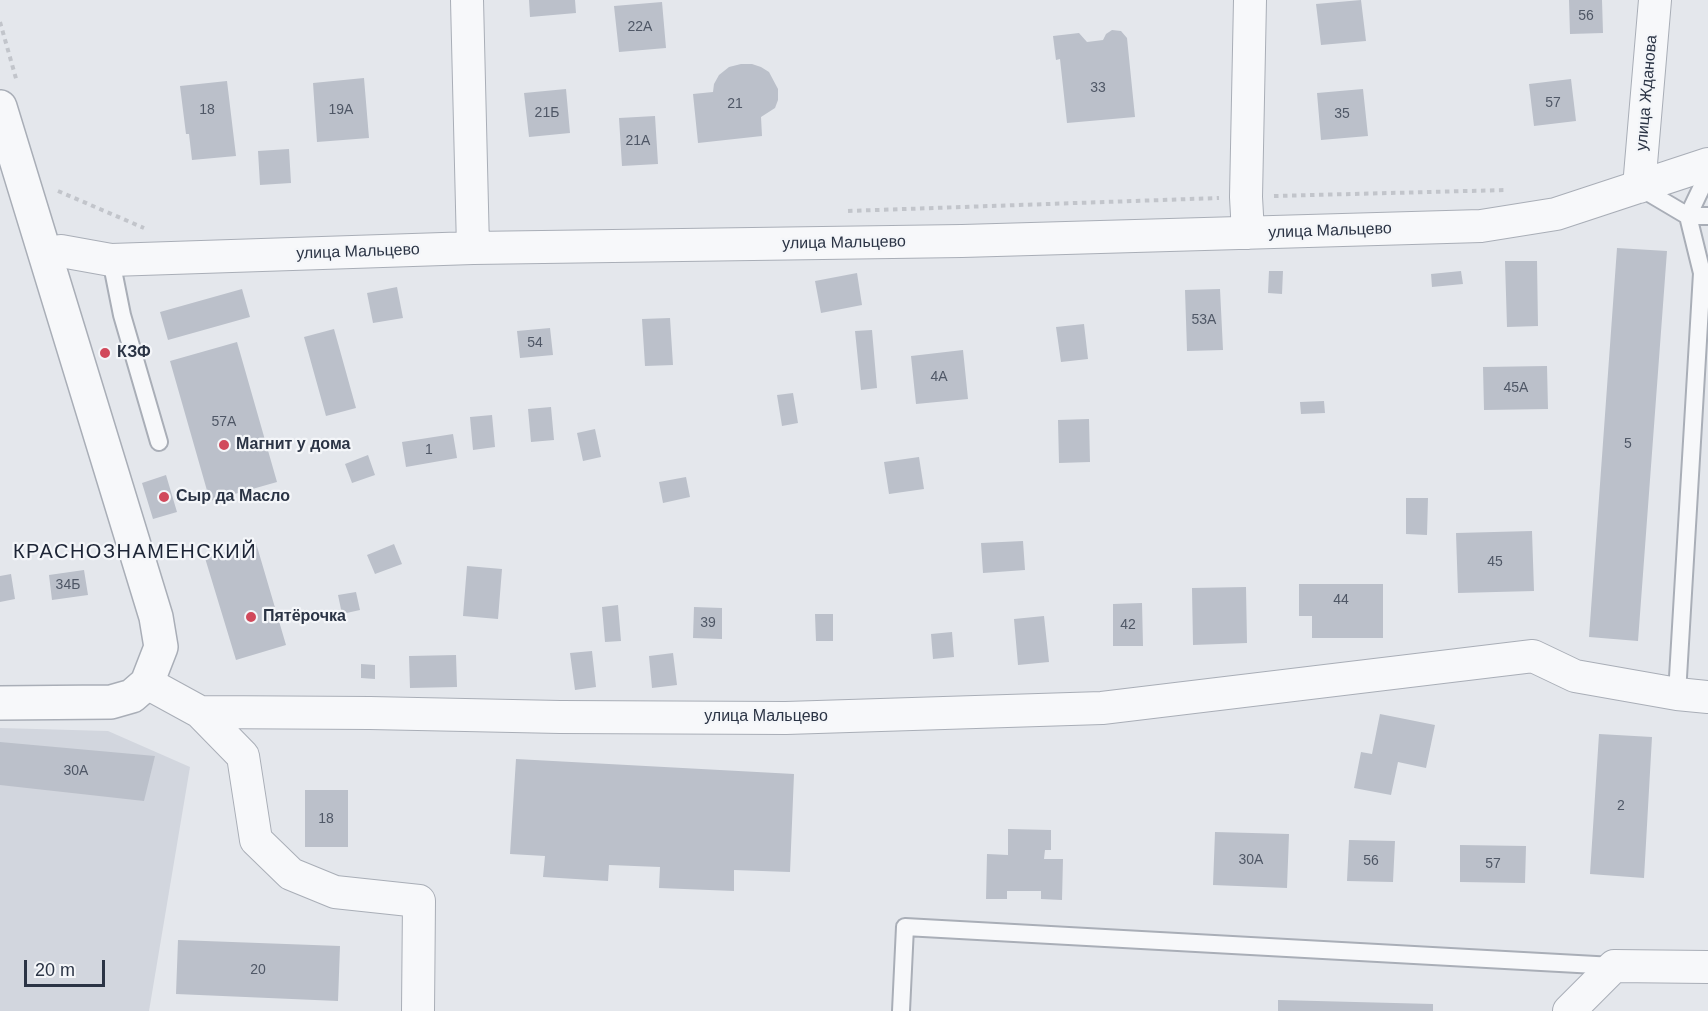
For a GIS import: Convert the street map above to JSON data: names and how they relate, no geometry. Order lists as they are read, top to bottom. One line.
{"streets":{"street":["улица Жданова","улица Мальцево"]},"crossings":[["улица Жданова","улица Мальцево"]],"districts":["КРАСНОЗНАМЕНСКИЙ"],"places":["КЗФ","Магнит у дома","Сыр да Масло","Пятёрочка"],"house_numbers":["56","22А","33","57","21","18","19А","21Б","35","21А","53А","54","4А","45А","57А","5","1","45","34Б","44","39","42","30А","2","18","30А","56","57","20"],"scale_bar":"20 m"}
